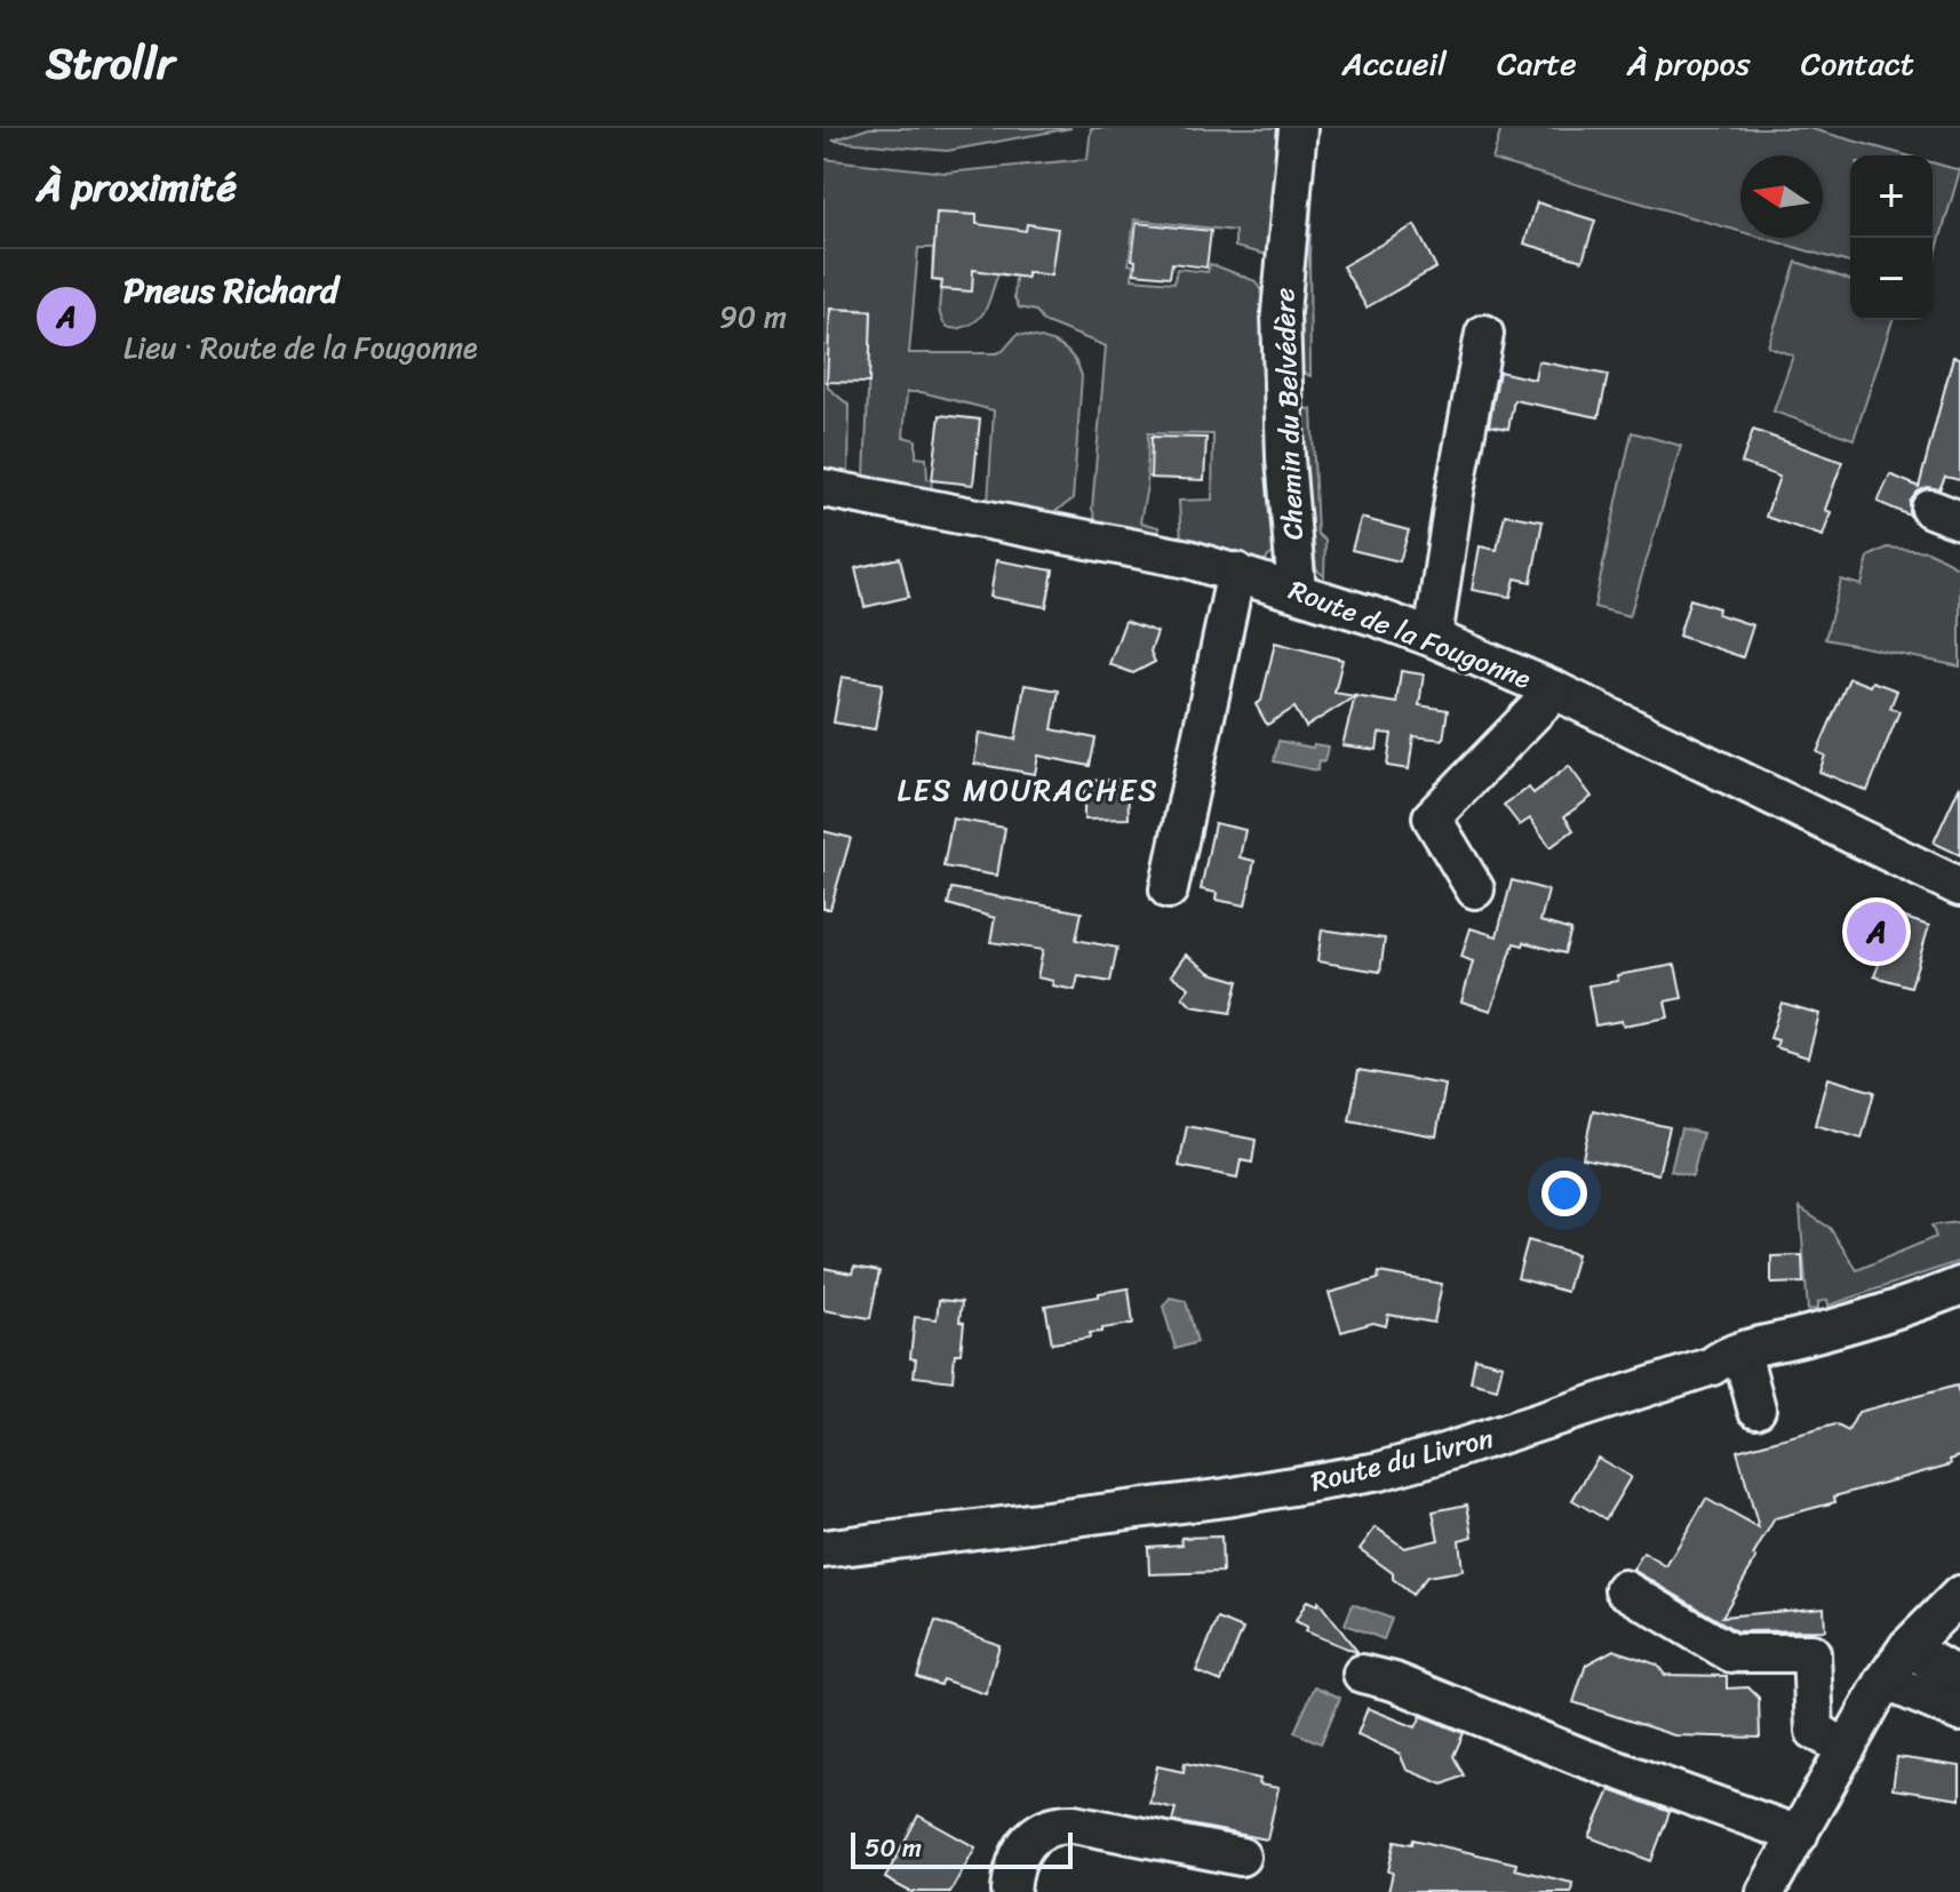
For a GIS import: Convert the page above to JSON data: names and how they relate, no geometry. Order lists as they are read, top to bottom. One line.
{"streets":{"street":["Chemin du Belvédère","Route de la Fougonne","Route du Livron"]},"crossings":[["Chemin du Belvédère","Route de la Fougonne"]],"districts":["LES MOURACHES"],"scale_bar":"50 m","north":"left","page":{"header":"Strollr","nav":["Accueil","Carte","À propos","Contact"],"heading":"À proximité","map_buttons":["+","−"],"list":[{"mark":"A","name":"Pneus Richard","note":"Lieu · Route de la Fougonne","value":"90 m"}],"pins":"A","scale":"50 m"}}
